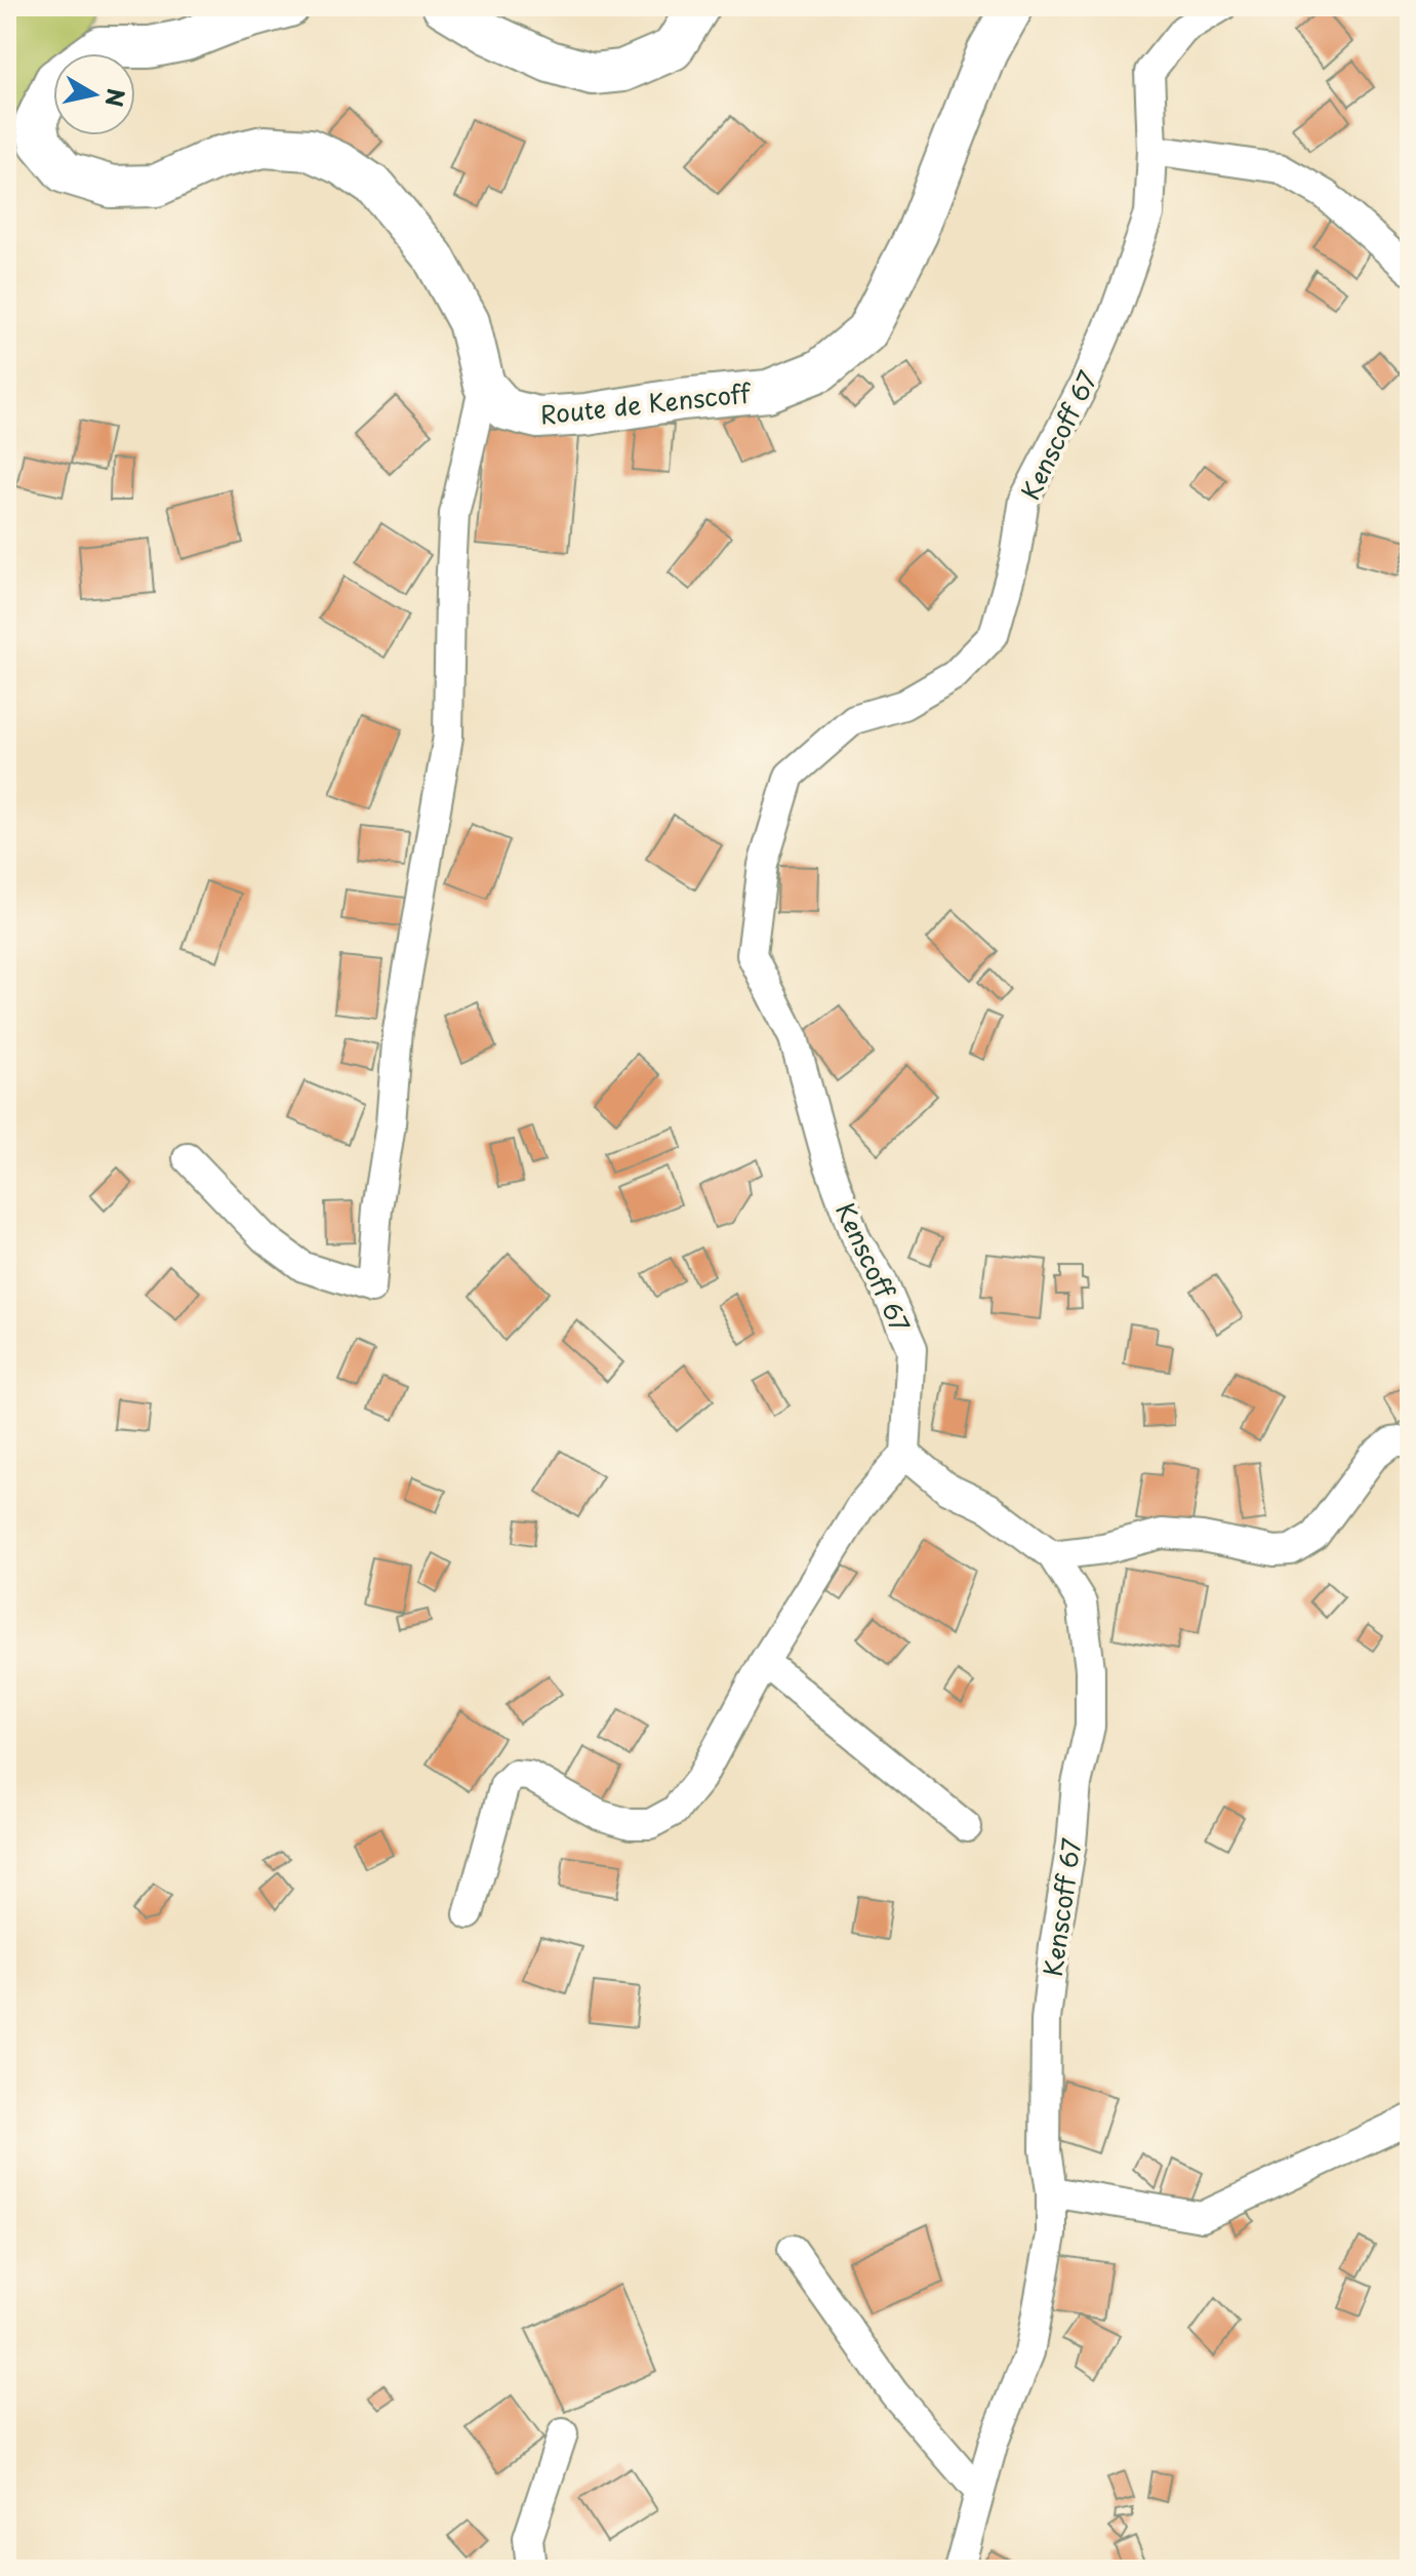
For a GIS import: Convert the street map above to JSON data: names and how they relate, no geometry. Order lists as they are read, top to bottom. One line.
{"streets":{"main road":["Route de Kenscoff"],"street":["Kenscoff 67"]},"north":"right"}
